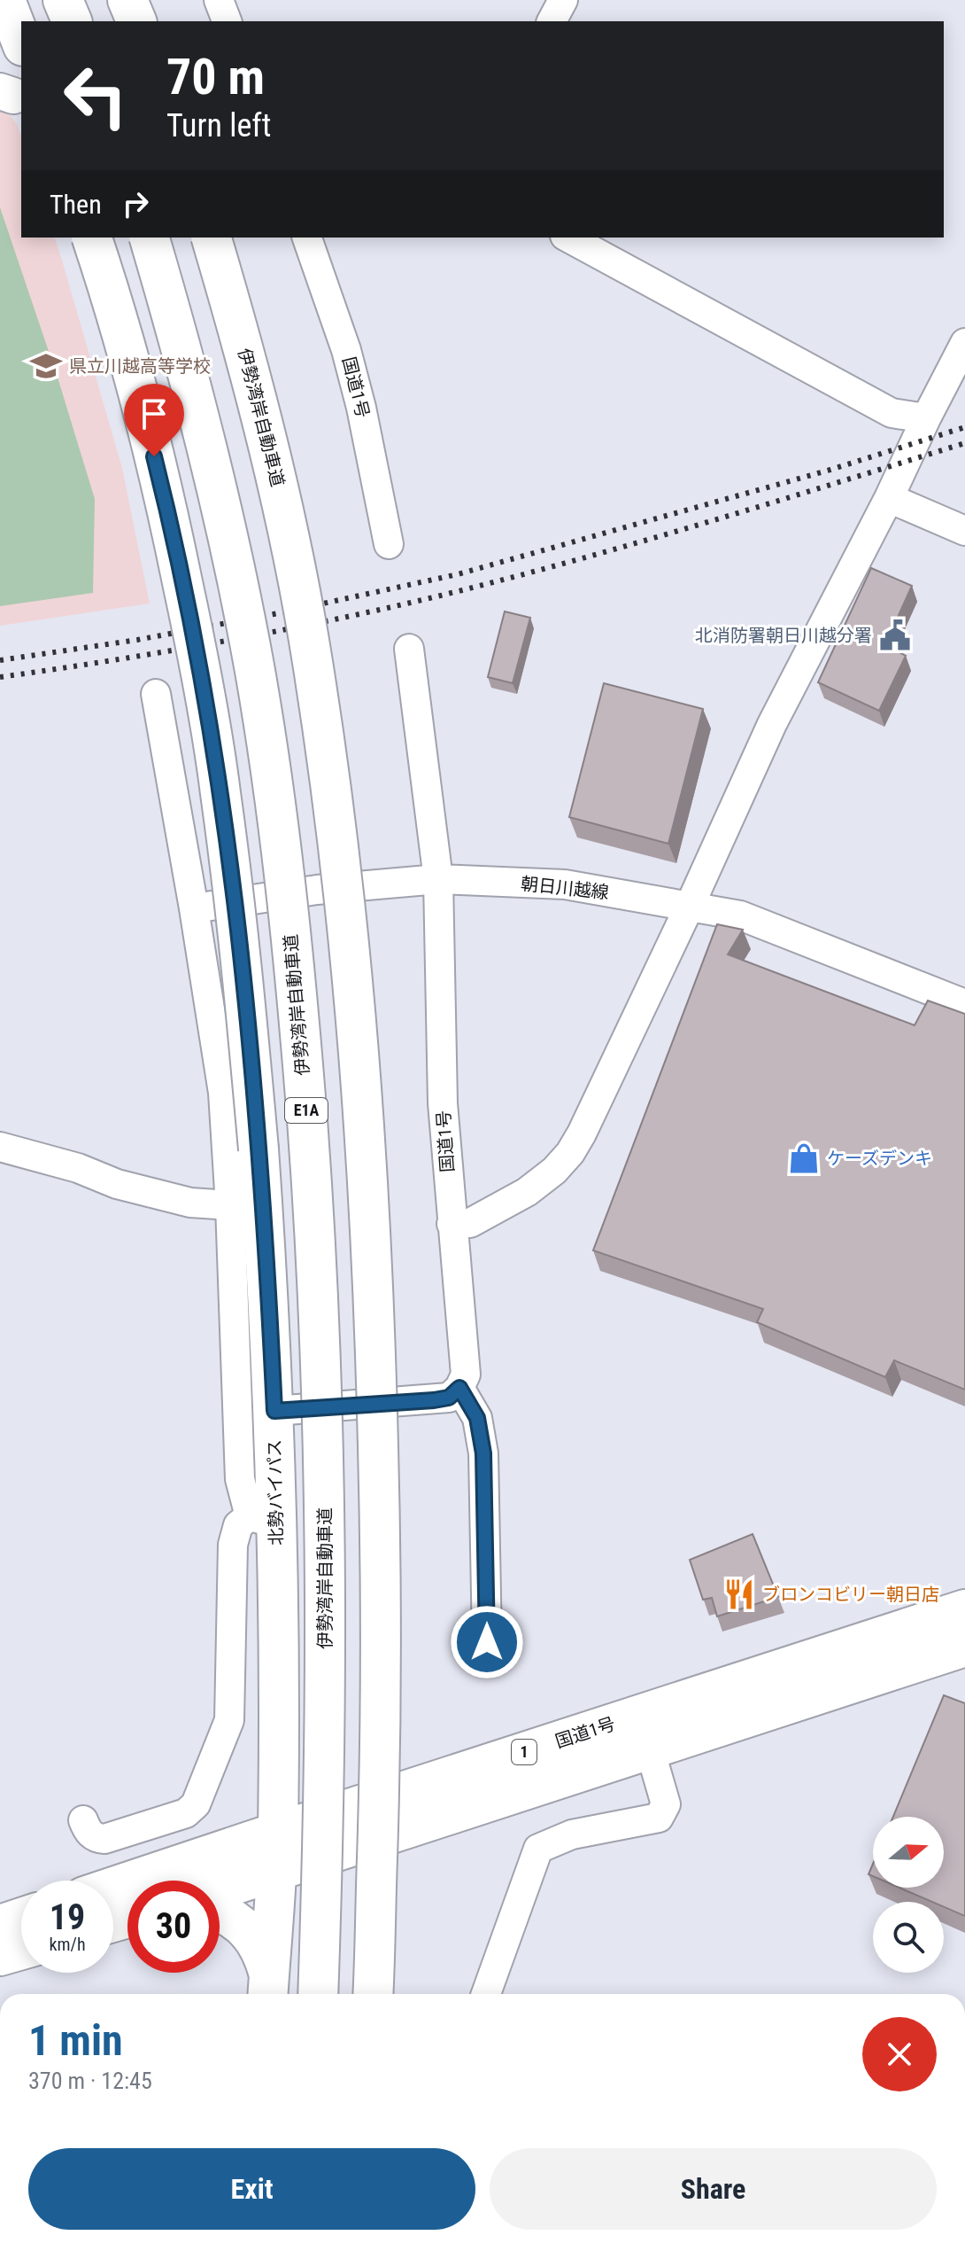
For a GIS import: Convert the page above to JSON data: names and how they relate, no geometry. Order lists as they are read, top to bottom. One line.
{"streets":{"highway":["国道1号","伊勢湾岸自動車道","E1A","北勢バイパス","1"],"street":["朝日川越線"]},"crossings":[["国道1号","朝日川越線"],["国道1号","北勢バイパス"]],"places":{"school or university":["県立川越高等学校"],"public building":["北消防署朝日川越分署"],"shop":["ケーズデンキ"],"restaurant":["ブロンコビリー朝日店"]},"north":"right","page":{"turn":["70 m","Turn left"],"then":"Then","speed":"19 km/h","limit":"30","heading":["1 min","370 m · 12:45"],"buttons":["Exit","Share"]}}
